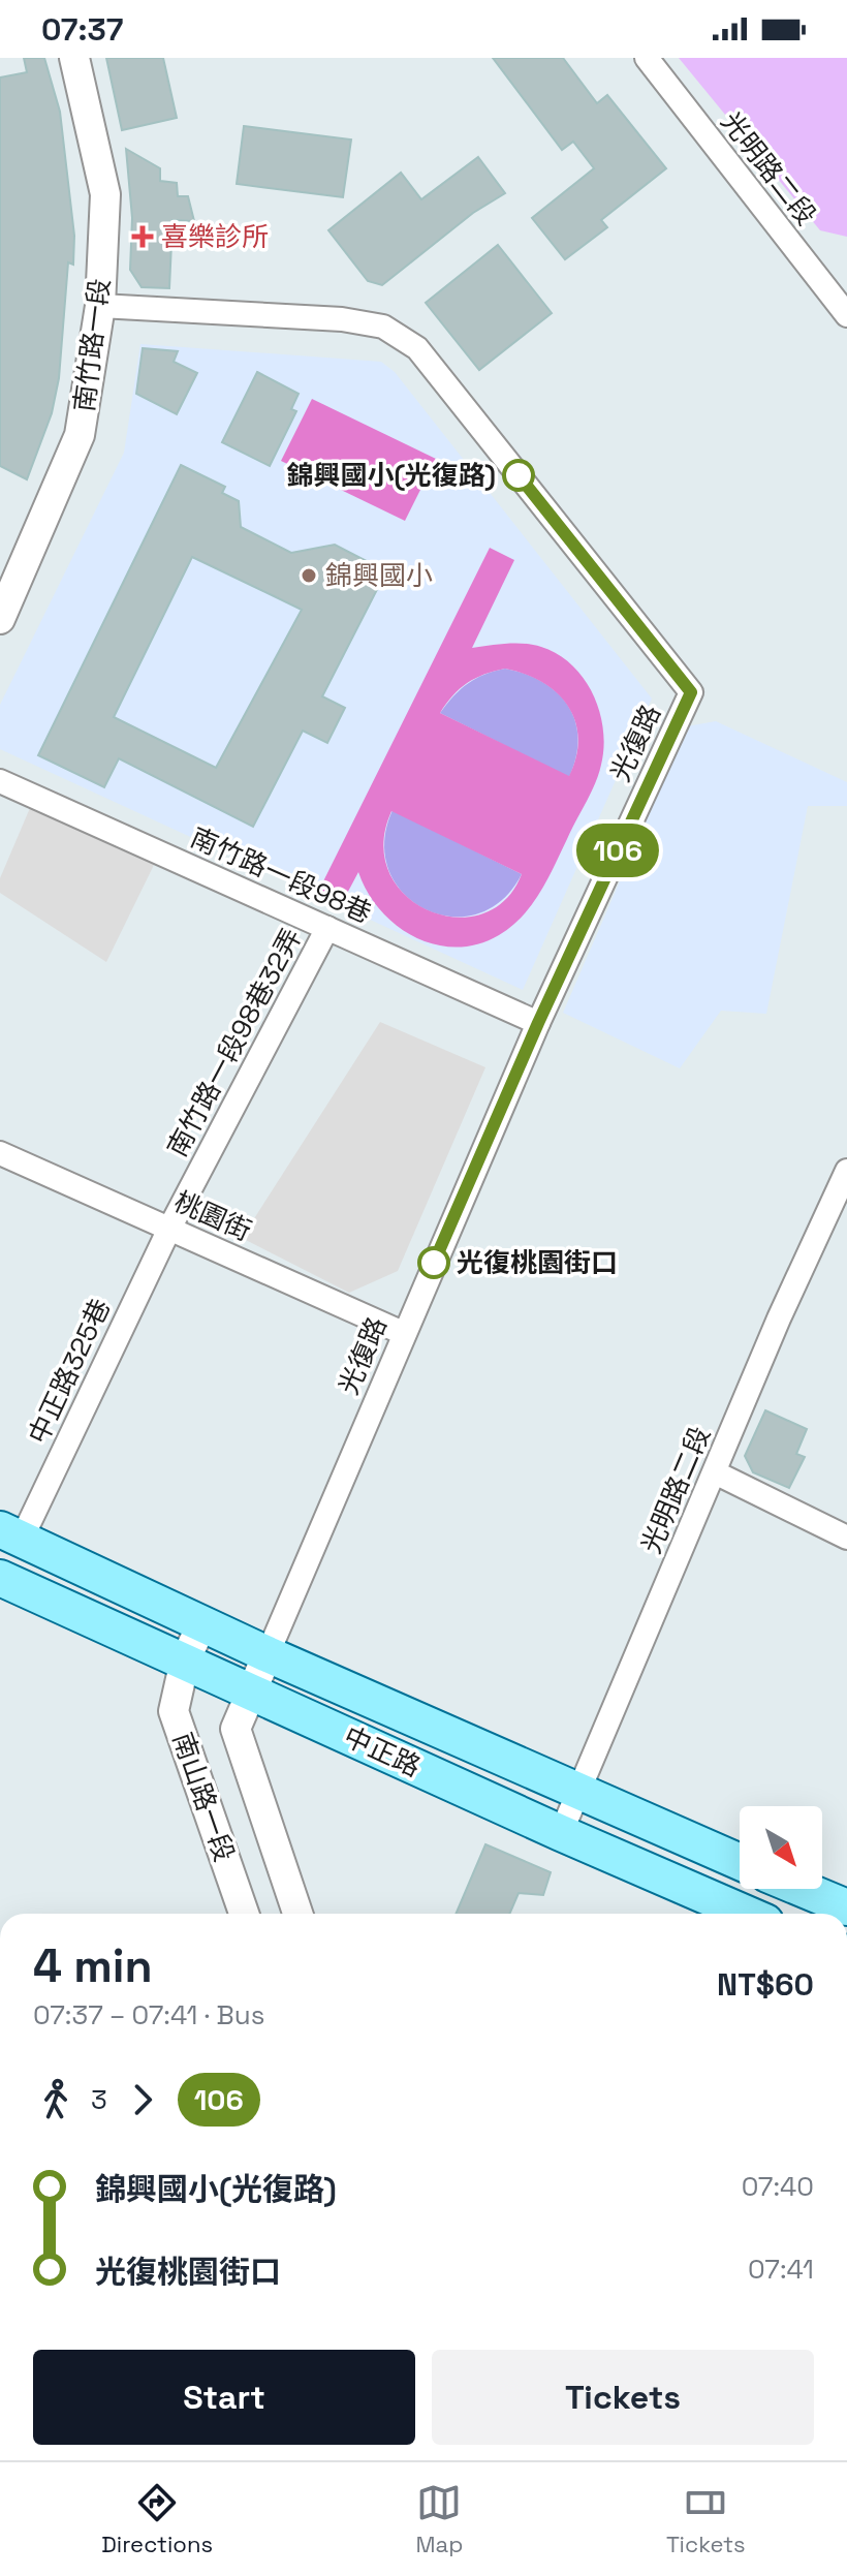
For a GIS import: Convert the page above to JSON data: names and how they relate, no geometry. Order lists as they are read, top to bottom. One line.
{"streets":{"main road":["中正路"],"street":["光明路二段","南竹路一段","光復路","南竹路一段98巷","南竹路一段98巷32弄","桃園街","中正路325巷","南山路一段"]},"crossings":[["光明路二段","中正路"],["南竹路一段","光復路"],["光復路","南竹路一段98巷"],["光復路","桃園街"],["光復路","中正路"],["光復路","南山路一段"],["南竹路一段98巷","南竹路一段98巷32弄"],["南竹路一段98巷32弄","桃園街"],["南竹路一段98巷32弄","中正路325巷"],["桃園街","中正路325巷"],["中正路325巷","中正路"],["中正路","南山路一段"]],"places":{"health":["喜樂診所"],"other":["錦興國小(光復路)","錦興國小","光復桃園街口"]},"lines":["bus line 106"],"north":"bottom right","page":{"status":"07:37","on_map":"106","heading":["4 min","07:37 – 07:41 · Bus","NT$60"],"legs":["3","106"],"list":[{"name":"錦興國小(光復路)","value":"07:40"},{"name":"光復桃園街口","value":"07:41"}],"buttons":["Start","Tickets"],"tabs":["Directions","Map","Tickets"]}}
